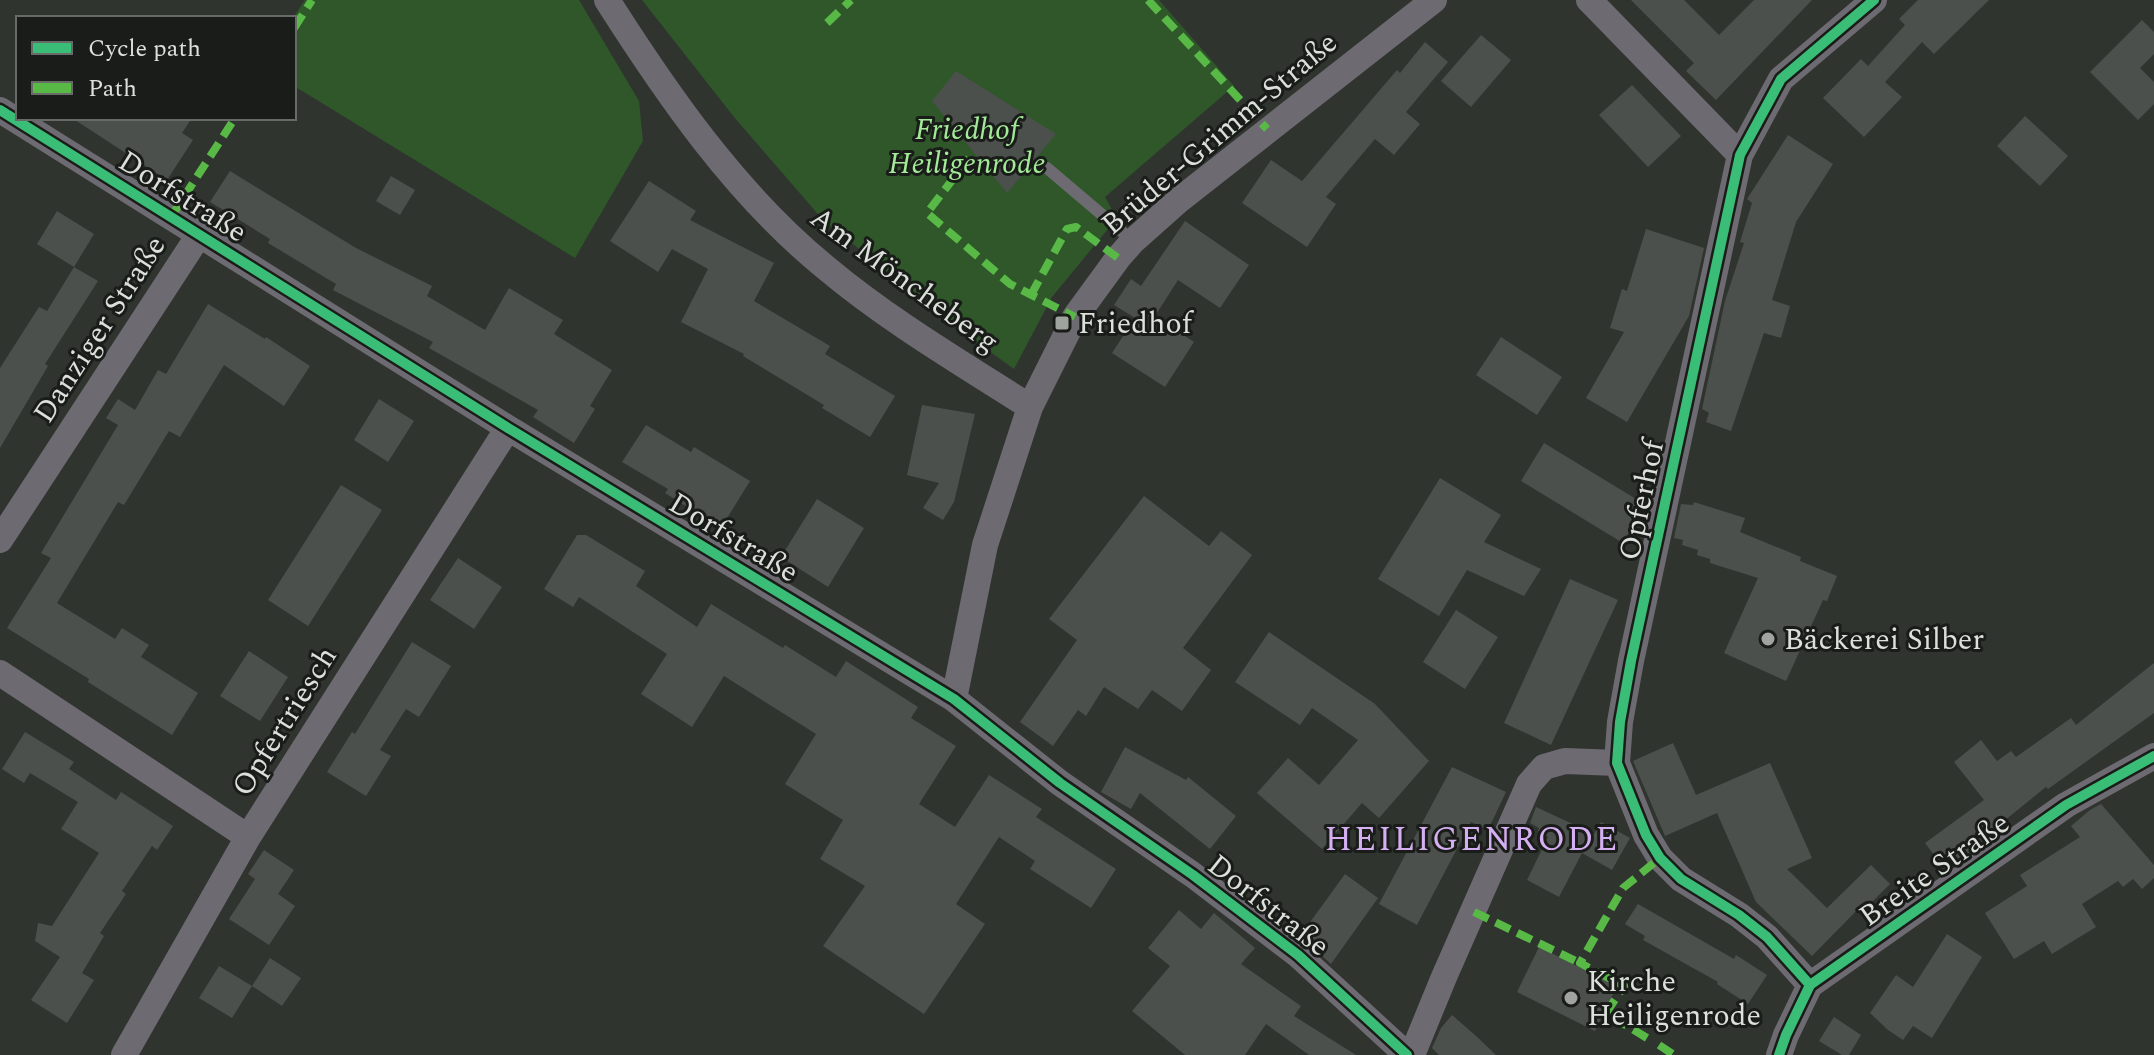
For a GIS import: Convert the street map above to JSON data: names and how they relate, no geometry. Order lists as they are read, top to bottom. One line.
{"streets":{"street":["Brüder-Grimm-Straße","Dorfstraße","Am Möncheberg","Danziger Straße","Opferhof","Opfertriesch","Breite Straße"]},"crossings":[["Brüder-Grimm-Straße","Dorfstraße"],["Brüder-Grimm-Straße","Am Möncheberg"],["Dorfstraße","Danziger Straße"],["Dorfstraße","Opfertriesch"],["Opferhof","Breite Straße"]],"districts":["HEILIGENRODE"],"parks":["Friedhof Heiligenrode"],"places":{"transit":["Friedhof"],"other":["Bäckerei Silber","Kirche Heiligenrode"]},"legend":["Cycle path","Path"]}
